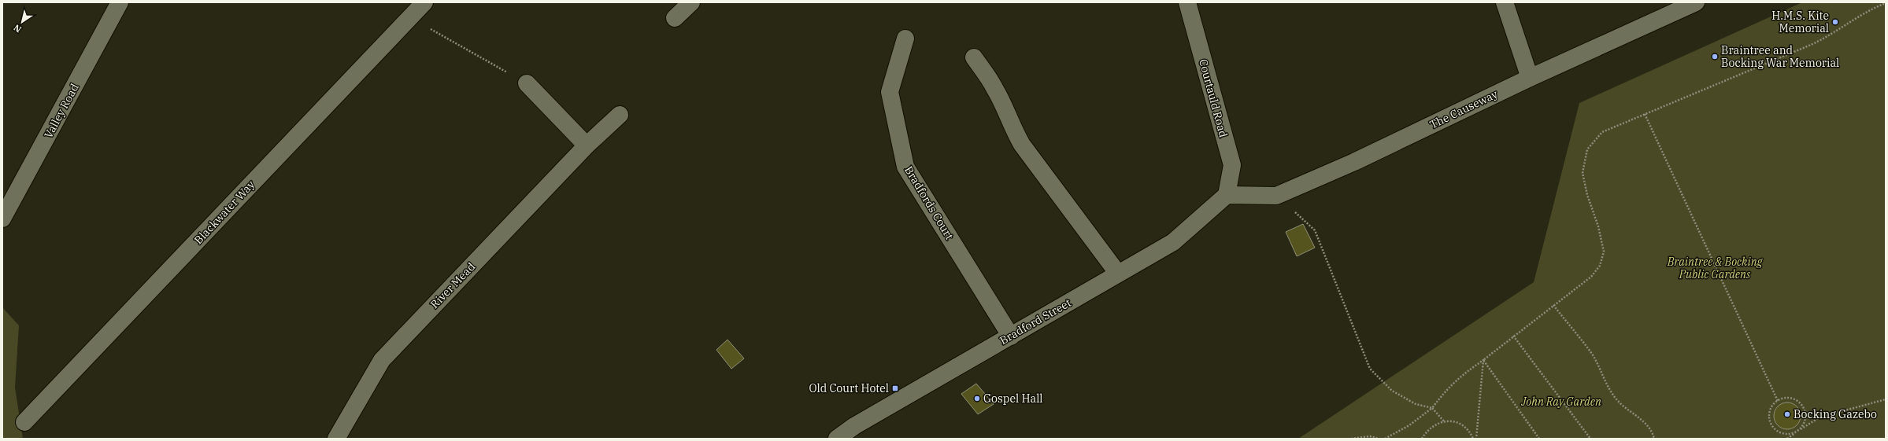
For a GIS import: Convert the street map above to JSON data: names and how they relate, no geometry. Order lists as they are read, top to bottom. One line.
{"streets":{"street":["Courtauld Road","The Causeway","Valley Road","Bradfords Court","Blackwater Way","River Mead","Bradford Street"]},"crossings":[["Courtauld Road","The Causeway"],["Courtauld Road","Bradford Street"],["The Causeway","Bradford Street"],["Bradfords Court","Bradford Street"]],"parks":["Braintree & Bocking Public Gardens","John Ray Garden"],"places":{"other":["H.M.S. Kite Memorial","Braintree and Bocking War Memorial","Gospel Hall","Bocking Gazebo"],"transit":["Old Court Hotel"]},"north":"bottom left"}
